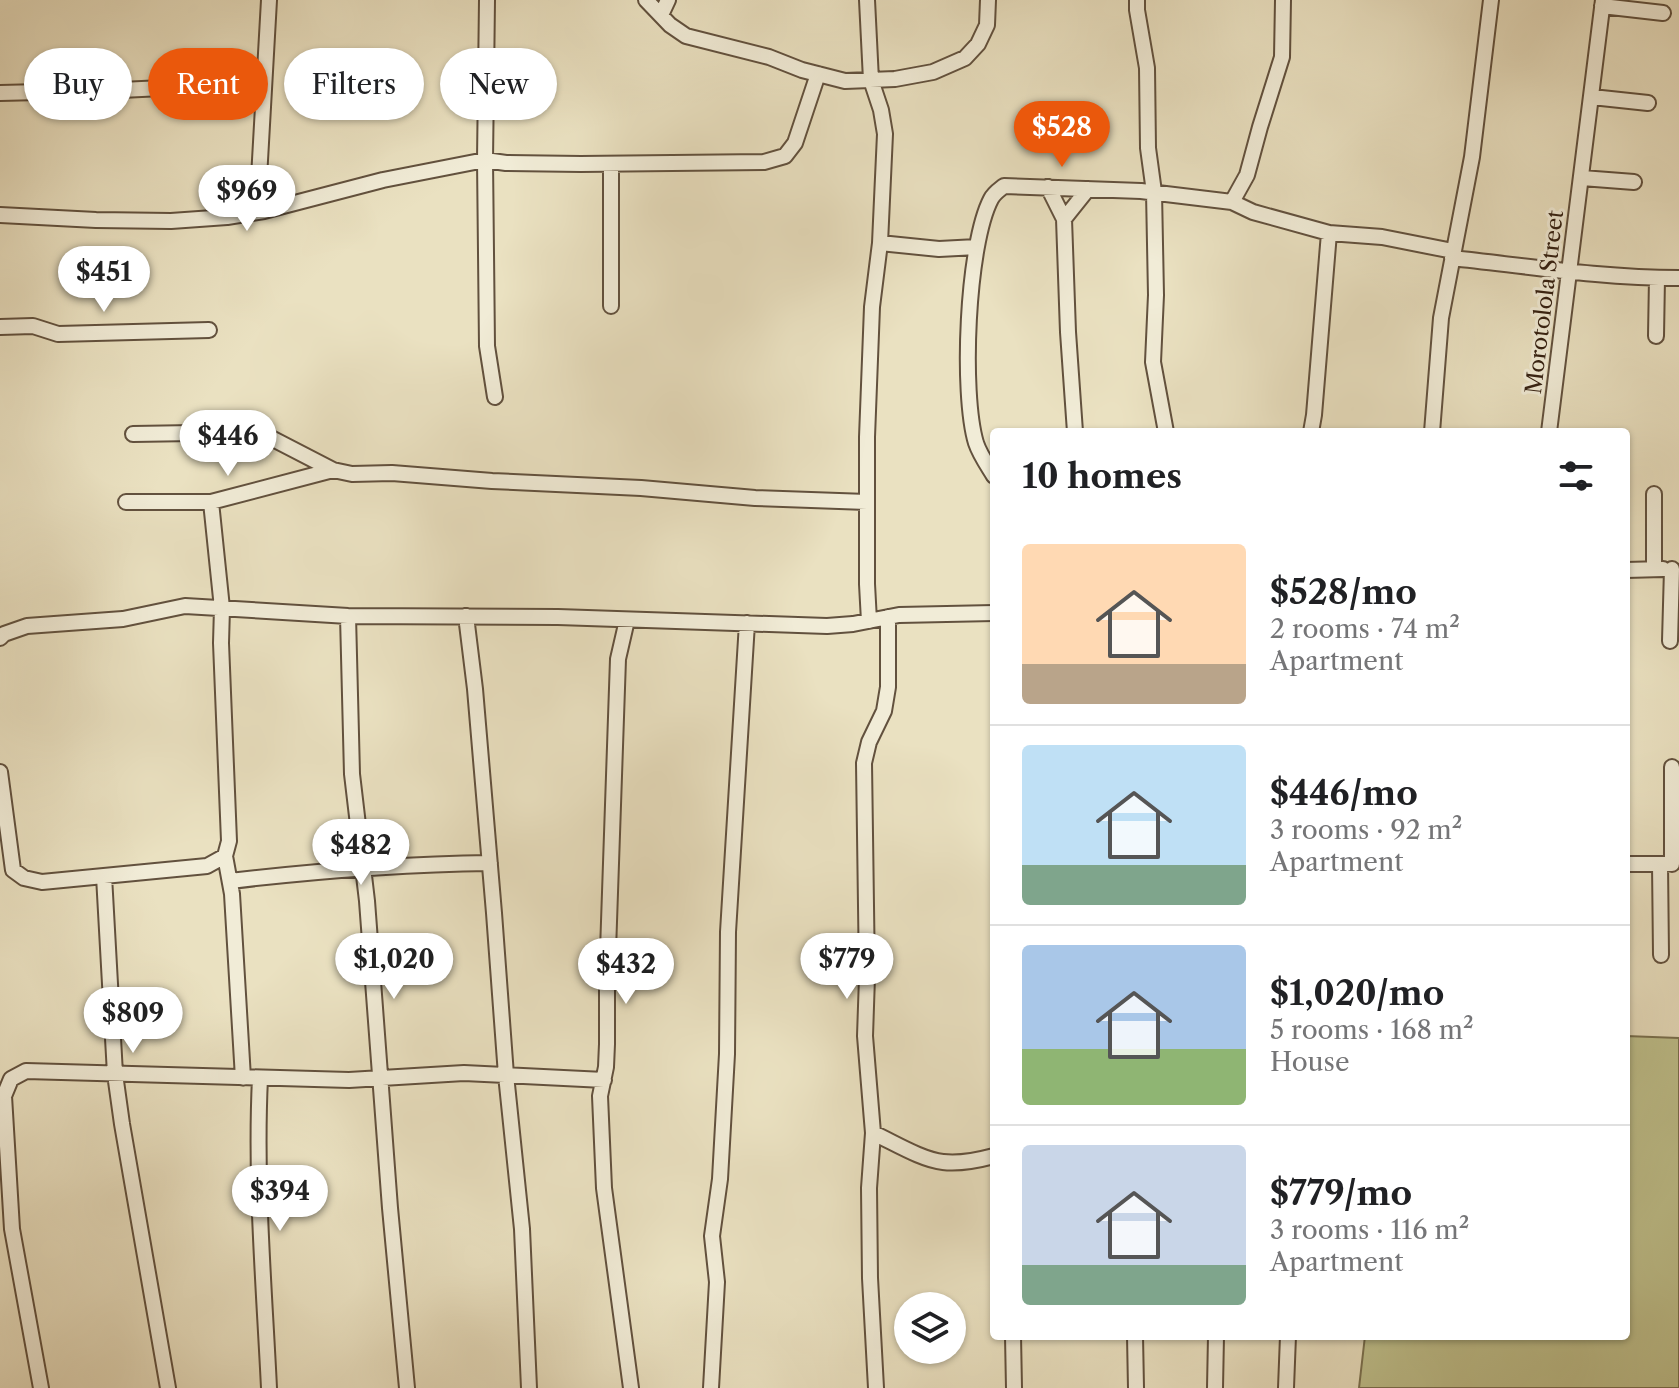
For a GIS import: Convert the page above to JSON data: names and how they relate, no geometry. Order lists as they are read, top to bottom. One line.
{"streets":{"street":["Morotolola Street"]},"page":{"chip":["Buy","Rent","Filters","New"],"price":["$528","$969","$451","$446","$482","$1,020","$779","$432","$809","$394"],"heading":"10 homes","list":[{"name":"$528/mo","note":"2 rooms · 74 m² · Apartment"},{"name":"$446/mo","note":"3 rooms · 92 m² · Apartment"},{"name":"$1,020/mo","note":"5 rooms · 168 m² · House"},{"name":"$779/mo","note":"3 rooms · 116 m² · Apartment"}]}}
